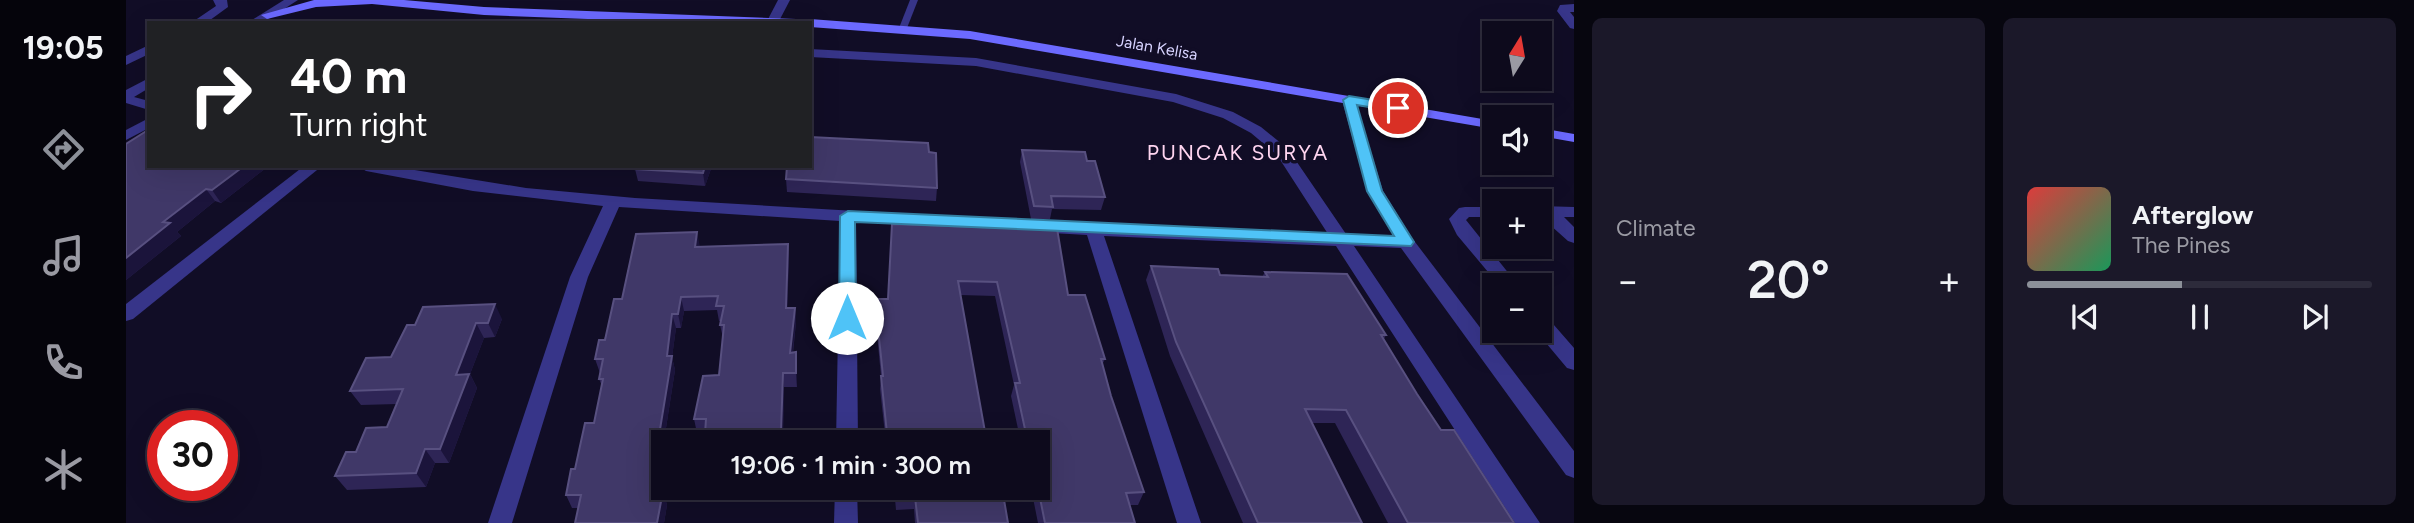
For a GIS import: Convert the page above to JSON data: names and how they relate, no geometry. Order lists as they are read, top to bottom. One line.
{"streets":{"main road":["Jalan Kelisa"]},"districts":["PUNCAK SURYA"],"north":"top","page":{"tabs":"19:05","tile":"Climate","map_buttons":["+","−"],"turn":["40 m","Turn right"],"song":["Afterglow","The Pines"],"heat":["−","20°","+"],"limit":"30","trip":"19:06 · 1 min · 300 m"}}
